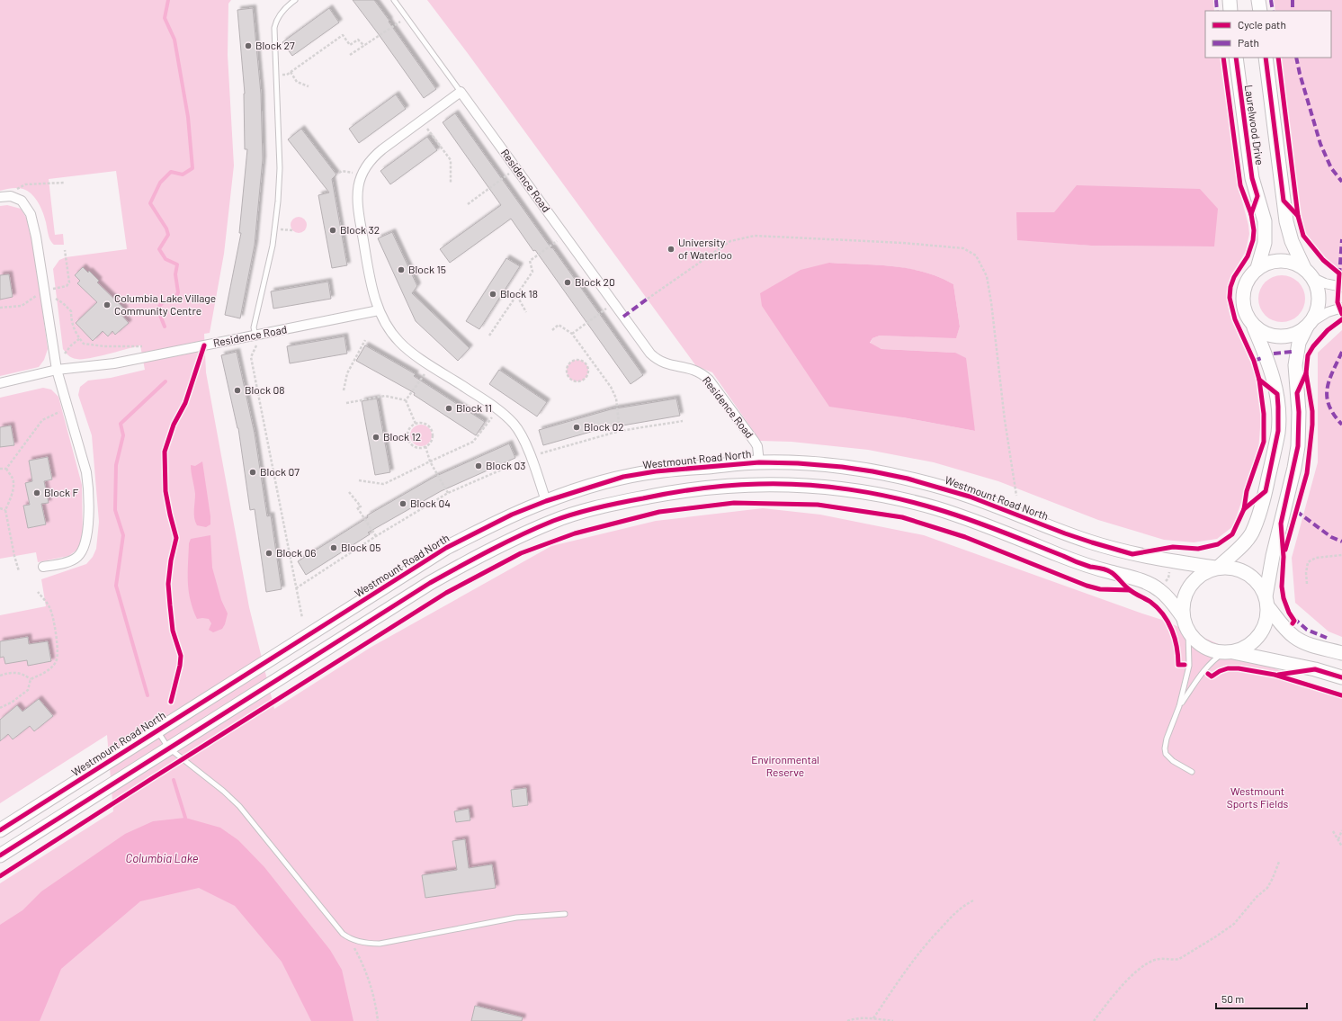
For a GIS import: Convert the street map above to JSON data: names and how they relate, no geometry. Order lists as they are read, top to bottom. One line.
{"streets":{"main road":["Laurelwood Drive","Westmount Road North"],"street":["Residence Road"]},"crossings":[["Residence Road","Westmount Road North"]],"water":["Columbia Lake"],"parks":["Environmental Reserve","Westmount Sports Fields"],"places":["Block 27","Block 32","University of Waterloo","Block 15","Block 20","Block 18","Columbia Lake Village Community Centre","Block 08","Block 11","Block 02","Block 12","Block 03","Block 07","Block F","Block 04","Block 05","Block 06"],"legend":["Cycle path","Path"],"scale_bar":"50 m"}
